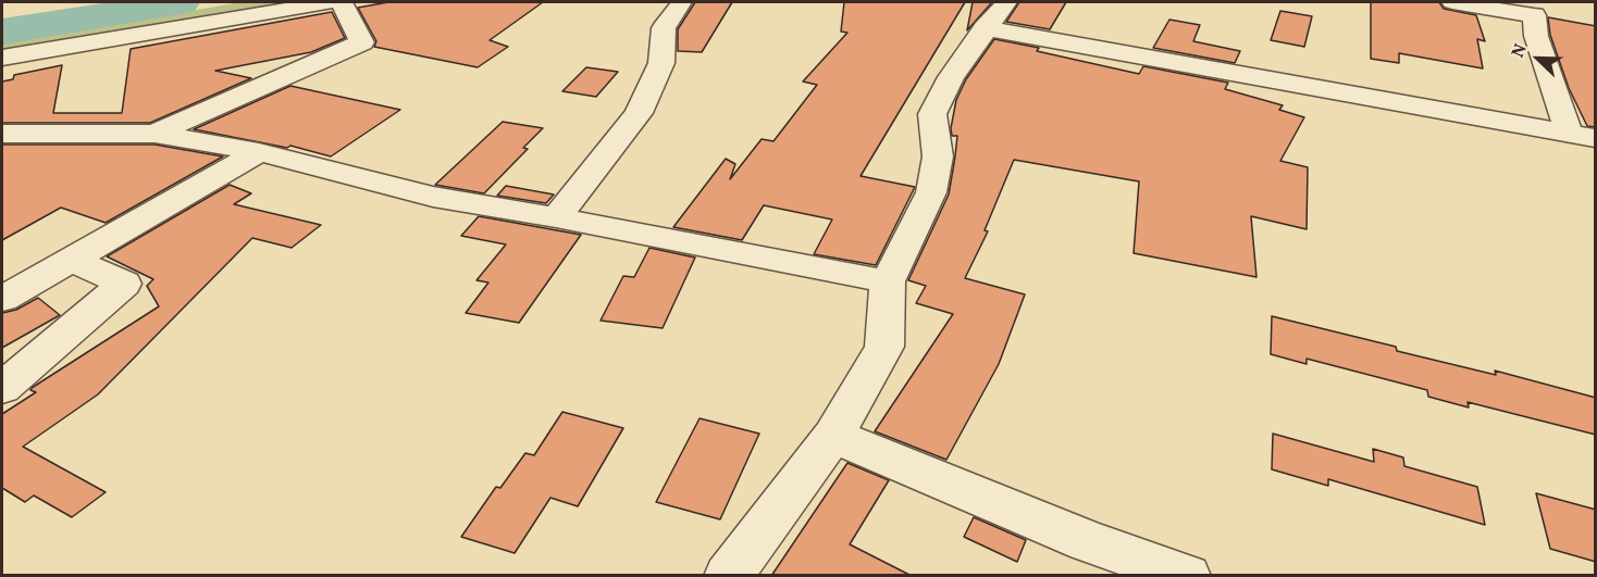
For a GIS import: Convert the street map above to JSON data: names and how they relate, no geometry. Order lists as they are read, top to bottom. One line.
{"north":"top left"}
